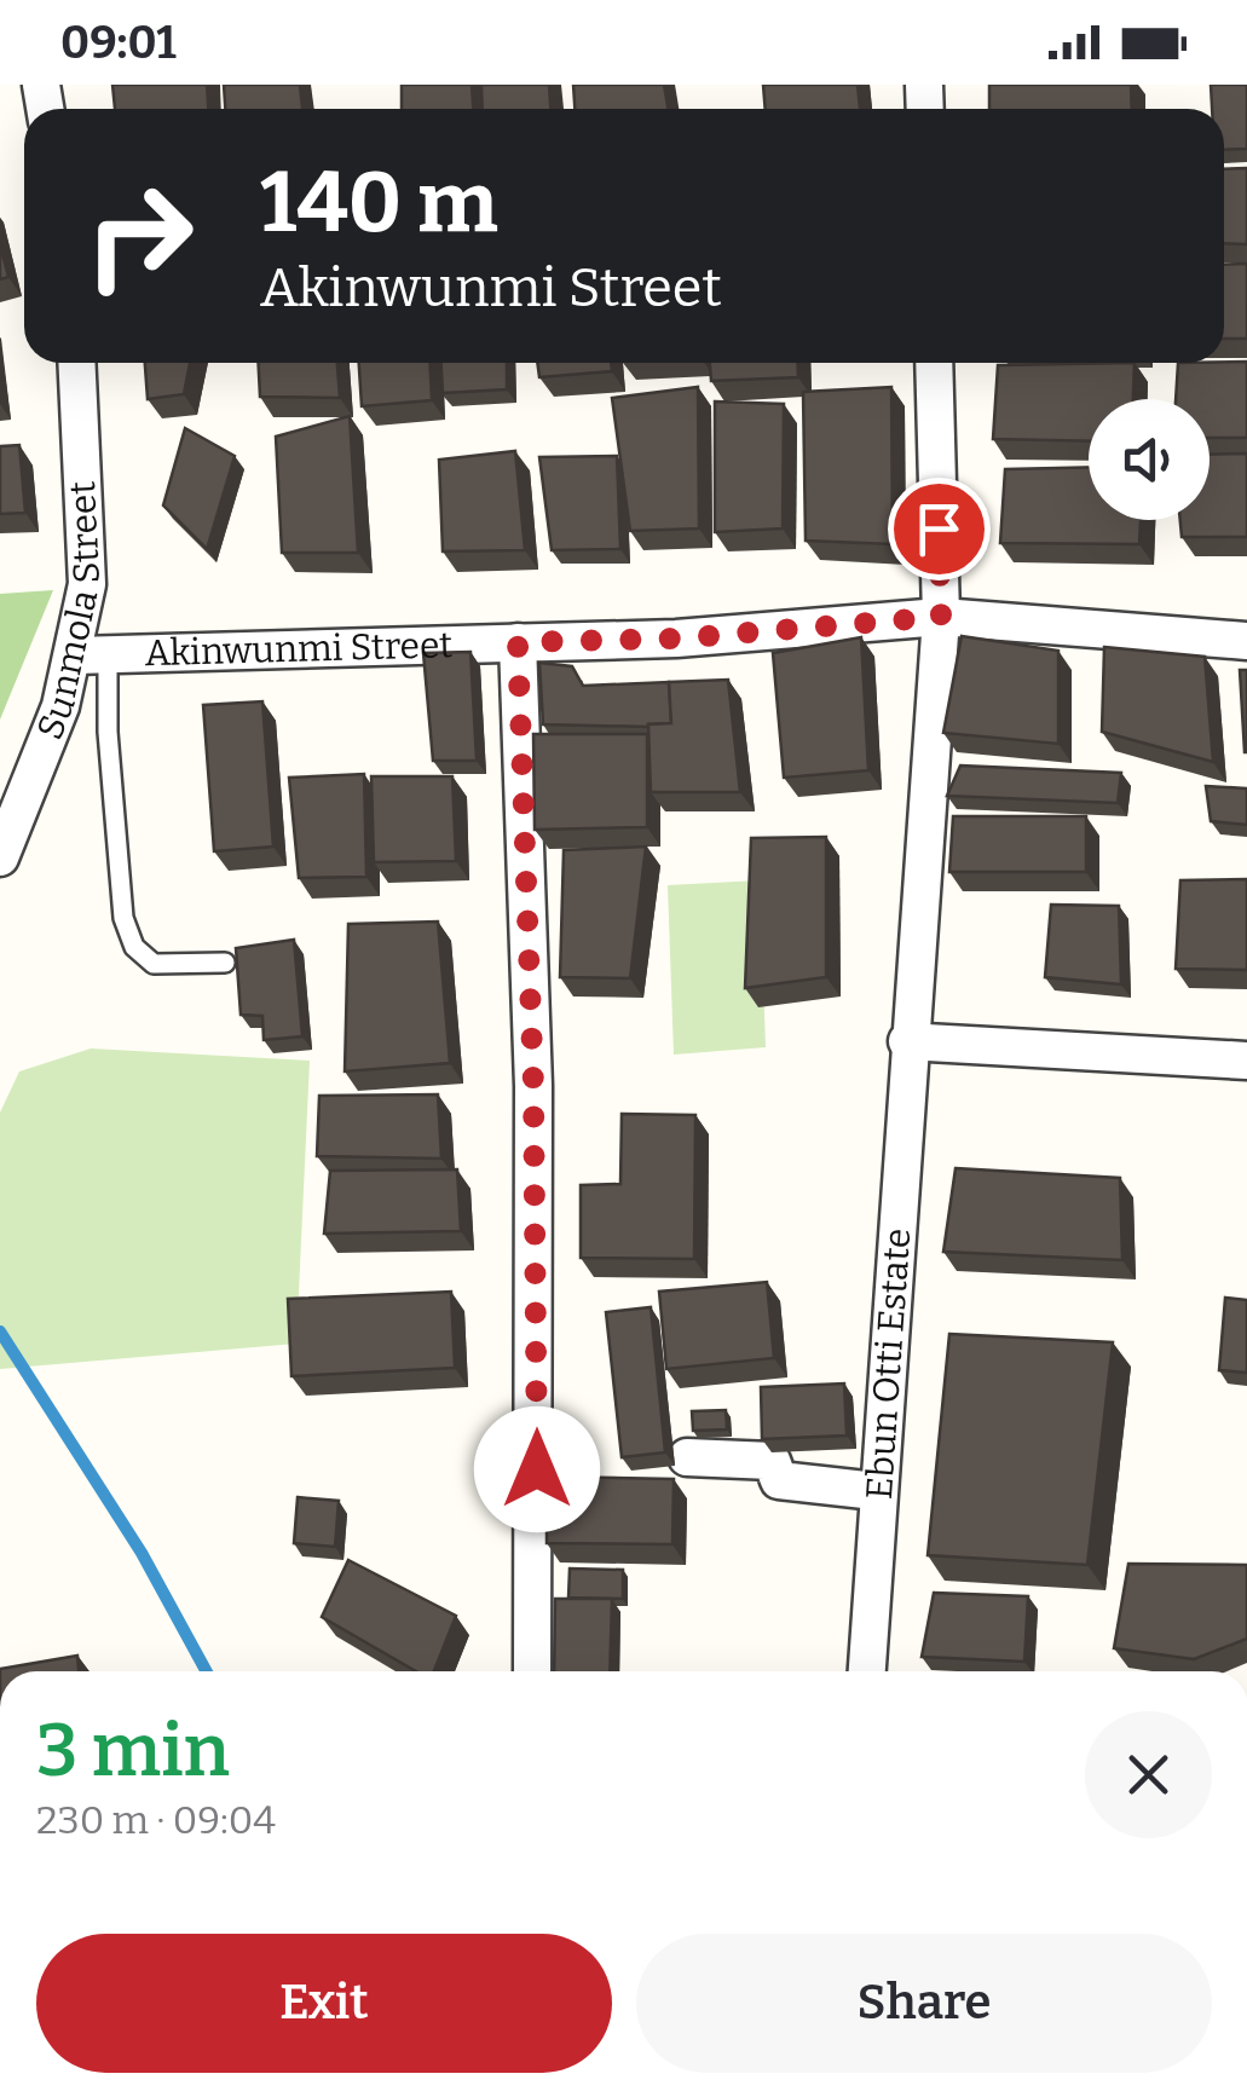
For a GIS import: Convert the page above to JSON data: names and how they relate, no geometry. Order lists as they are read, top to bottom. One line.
{"streets":{"street":["Sunmola Street","Akinwunmi Street","Ebun Otti Estate"]},"crossings":[["Sunmola Street","Akinwunmi Street"],["Akinwunmi Street","Ebun Otti Estate"]],"page":{"status":"09:01","turn":["140 m","Akinwunmi Street"],"heading":["3 min","230 m · 09:04"],"buttons":["Exit","Share"]}}
